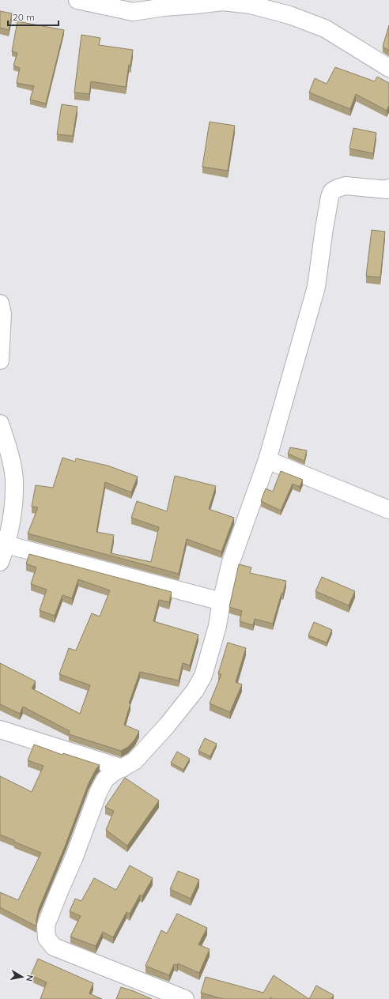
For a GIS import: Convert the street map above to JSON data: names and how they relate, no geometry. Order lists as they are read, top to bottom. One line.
{"scale_bar":"20 m","north":"right"}
